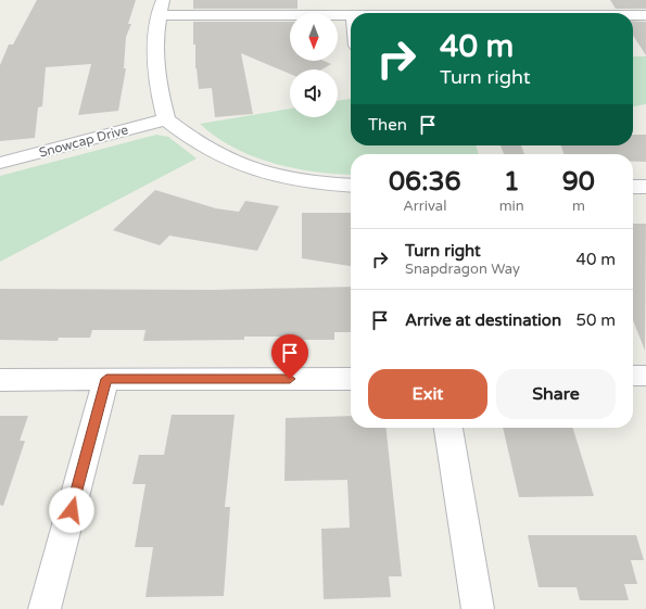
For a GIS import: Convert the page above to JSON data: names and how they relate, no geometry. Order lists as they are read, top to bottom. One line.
{"streets":{"street":["Snowcap Drive"]},"north":"bottom","page":{"turn":["40 m","Turn right"],"then":"Then","eta":["06:36","Arrival","1","min","90","m"],"list":[{"name":"Turn right","note":"Snapdragon Way","value":"40 m"},{"name":"Arrive at destination","value":"50 m"}],"buttons":["Exit","Share"]}}
